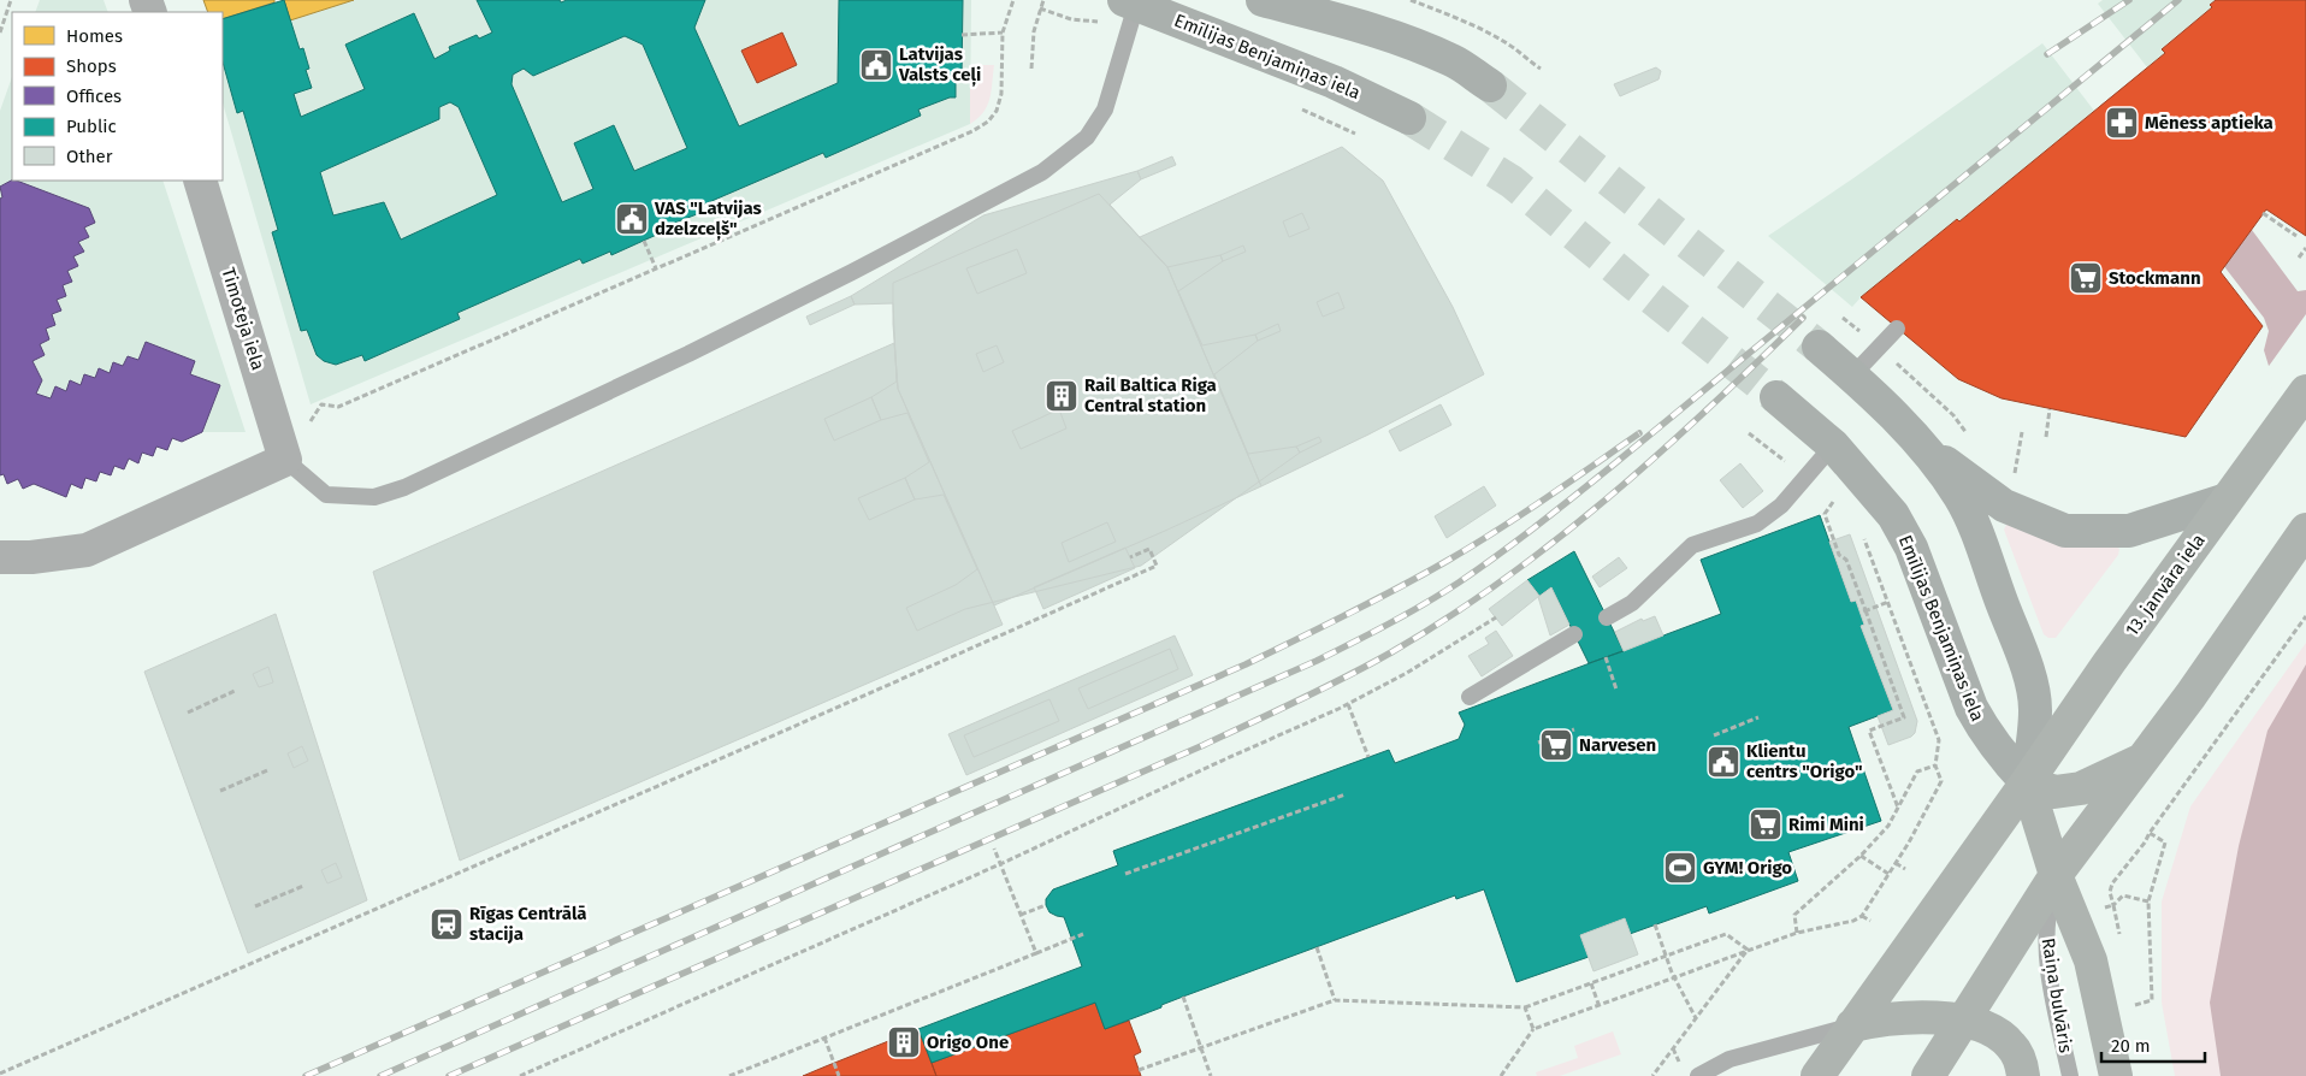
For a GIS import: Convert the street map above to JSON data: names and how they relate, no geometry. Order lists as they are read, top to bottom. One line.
{"streets":{"main road":["13. janvāra iela","Raiņa bulvāris"],"street":["Emīlijas Benjamiņas iela","Timoteja iela"]},"crossings":[["Emīlijas Benjamiņas iela","13. janvāra iela"]],"places":{"public building":["Latvijas Valsts ceļi","VAS \"Latvijas dzelzceļš\"","Klientu centrs \"Origo\""],"pharmacy":["Mēness aptieka"],"supermarket":["Stockmann","Narvesen","Rimi Mini"],"building":["Rail Baltica Riga Central station","Origo One"],"sports":["GYM! Origo"],"station":["Rīgas Centrālā stacija"]},"legend":["Homes","Shops","Offices","Public","Other"],"scale_bar":"20 m"}
